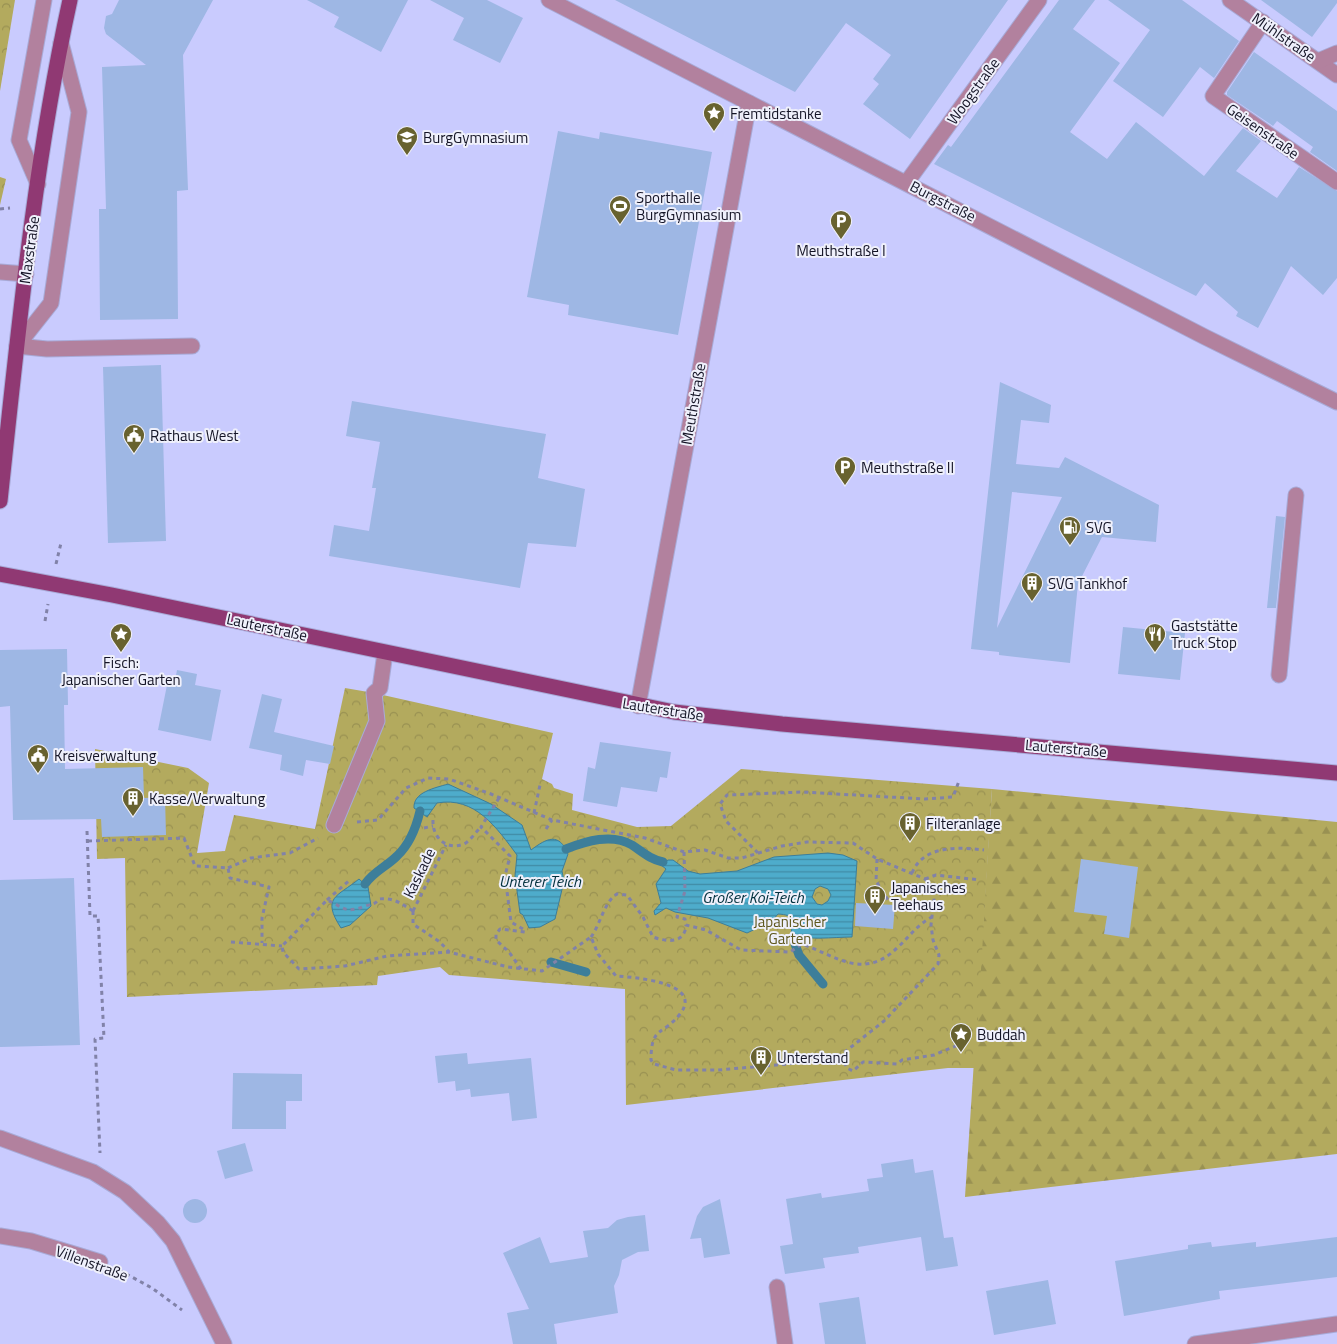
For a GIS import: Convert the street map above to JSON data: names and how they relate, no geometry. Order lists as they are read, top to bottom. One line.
{"streets":{"main road":["Maxstraße","Lauterstraße"],"street":["Mühlstraße","Woogstraße","Geisenstraße","Burgstraße","Meuthstraße","Villenstraße"],"path":["Kaskade"]},"crossings":[["Mühlstraße","Geisenstraße"],["Woogstraße","Burgstraße"],["Burgstraße","Meuthstraße"],["Meuthstraße","Lauterstraße"]],"water":["Unterer Teich","Großer Koi-Teich"],"parks":["Japanischer Garten"],"places":{"place":["Fremtidstanke","Fisch: Japanischer Garten","Buddah"],"school or university":["BurgGymnasium"],"sports":["Sporthalle BurgGymnasium"],"parking":["Meuthstraße I","Meuthstraße II"],"public building":["Rathaus West","Kreisverwaltung"],"fuel station":["SVG"],"building":["SVG Tankhof","Kasse/Verwaltung","Filteranlage","Japanisches Teehaus","Unterstand"],"restaurant":["Gaststätte Truck Stop"]}}
